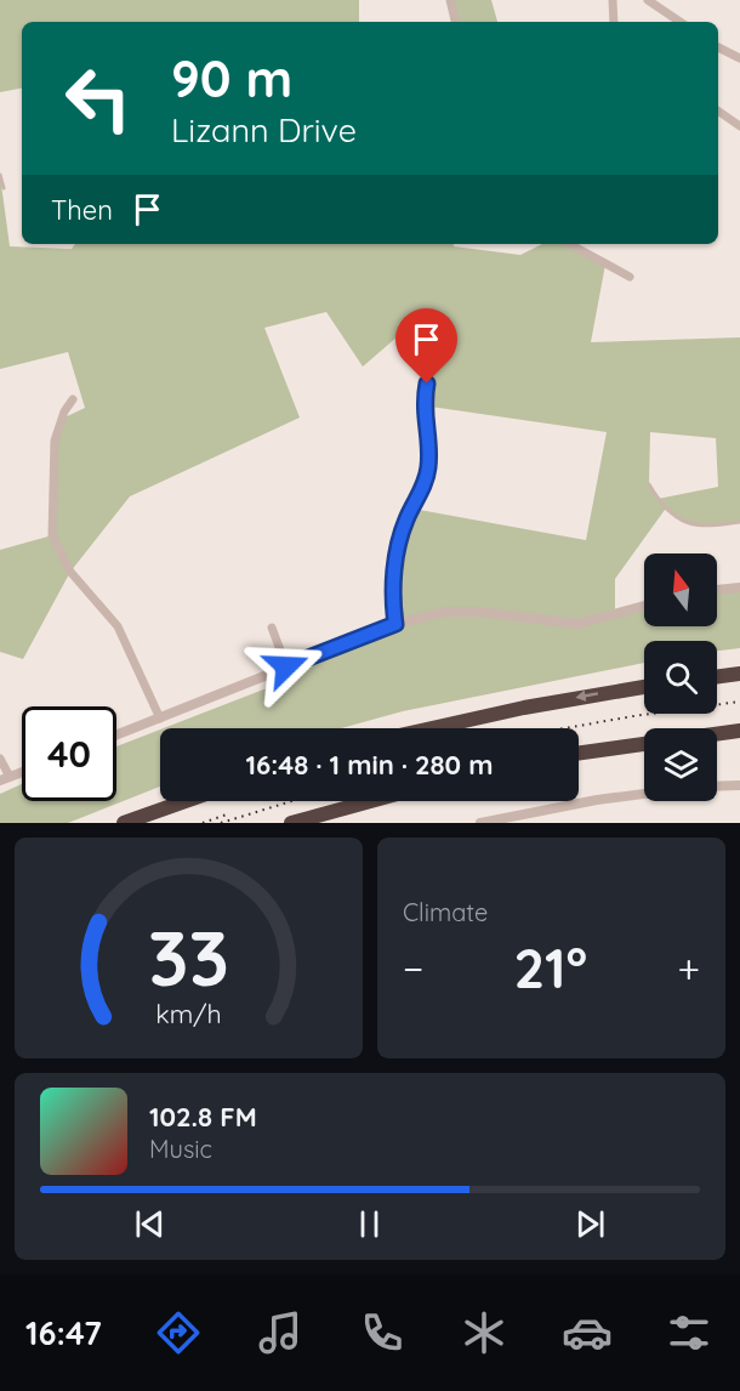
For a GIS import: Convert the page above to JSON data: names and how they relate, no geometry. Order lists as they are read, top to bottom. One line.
{"north":"top","page":{"turn":["90 m","Lizann Drive"],"then":"Then","limit":"40","trip":"16:48 · 1 min · 280 m","tile":"Climate","heat":["−","21°","+"],"song":["102.8 FM","Music"],"tabs":"16:47","gauge":["33","km/h"]}}
